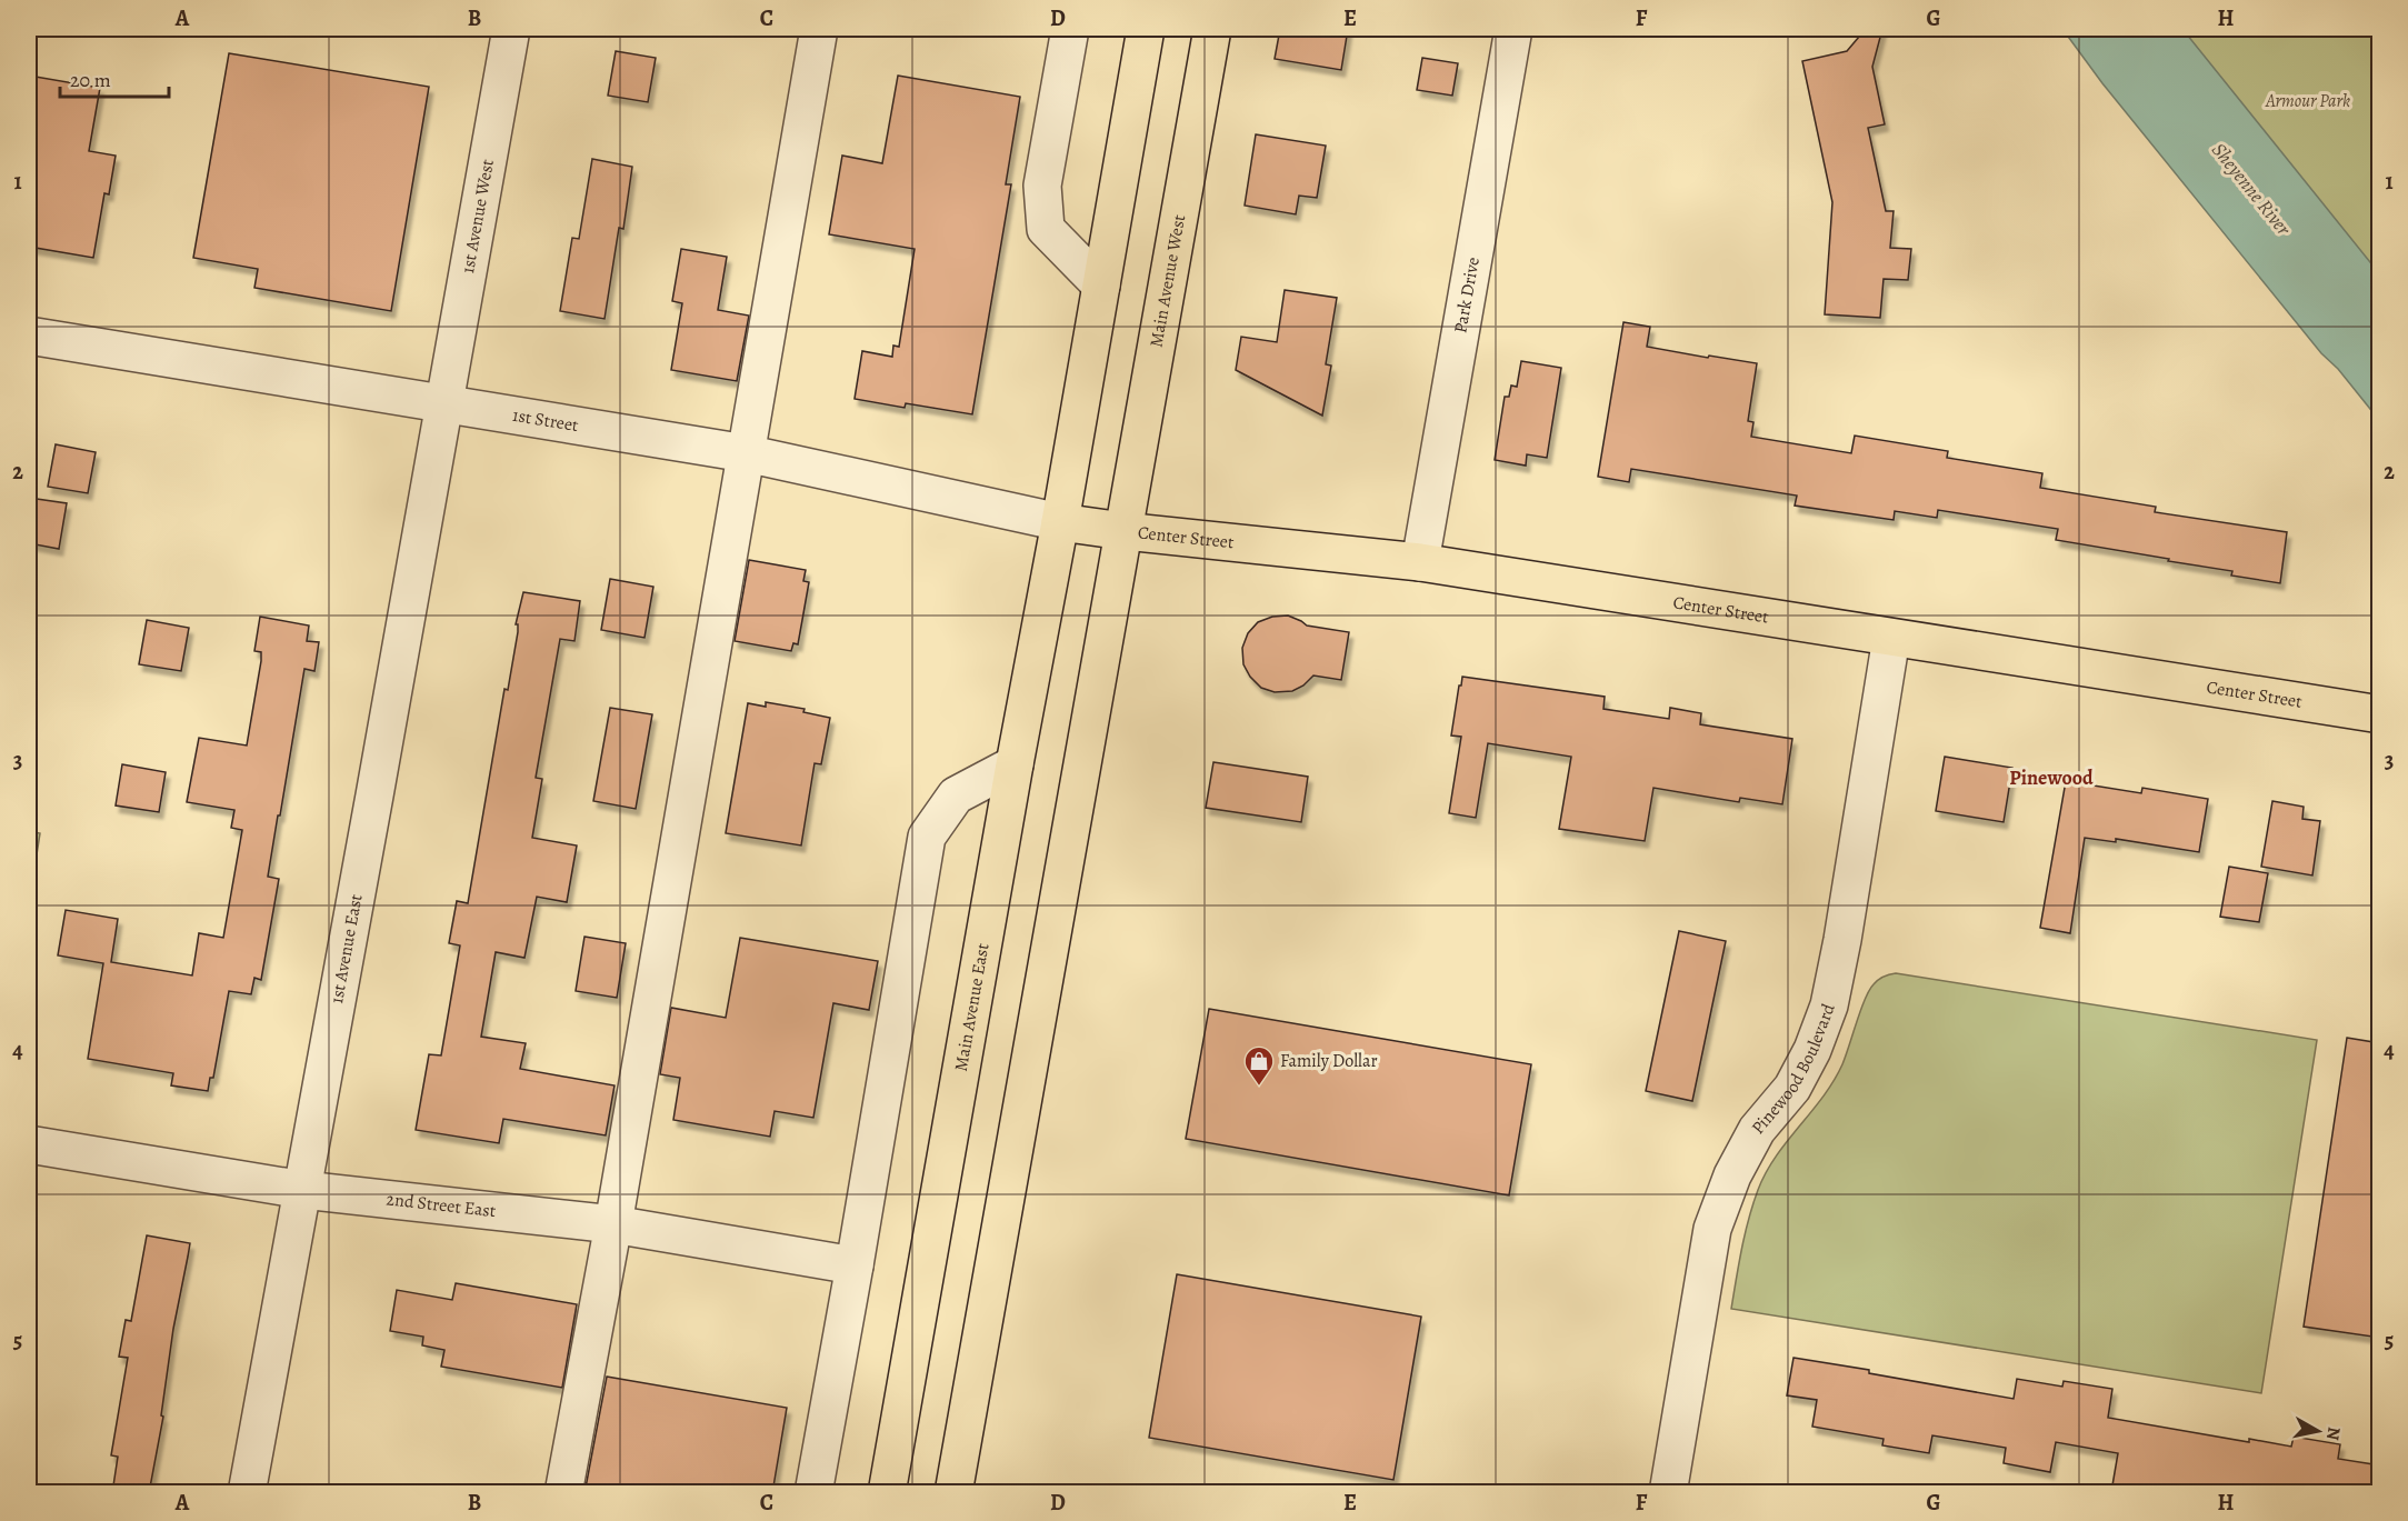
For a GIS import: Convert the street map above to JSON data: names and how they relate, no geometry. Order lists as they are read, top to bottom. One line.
{"streets":{"main road":["Main Avenue West","Center Street","Main Avenue East"],"street":["1st Avenue West","Park Drive","1st Street","1st Avenue East","Pinewood Boulevard","2nd Street East"]},"crossings":[["1st Avenue West","1st Street"],["1st Avenue West","1st Avenue East"],["Main Avenue West","Center Street"],["Park Drive","Center Street"],["1st Street","Center Street"],["1st Street","1st Avenue East"],["1st Street","Main Avenue East"],["Center Street","Main Avenue East"],["Center Street","Pinewood Boulevard"],["1st Avenue East","2nd Street East"]],"districts":["Pinewood"],"water":["Sheyenne River"],"parks":["Armour Park"],"places":{"shop":["Family Dollar"]},"scale_bar":"20 m","north":"right","grid":{"columns":["A","B","C","D","E","F","G","H"],"rows":["1","2","3","4","5"]}}
